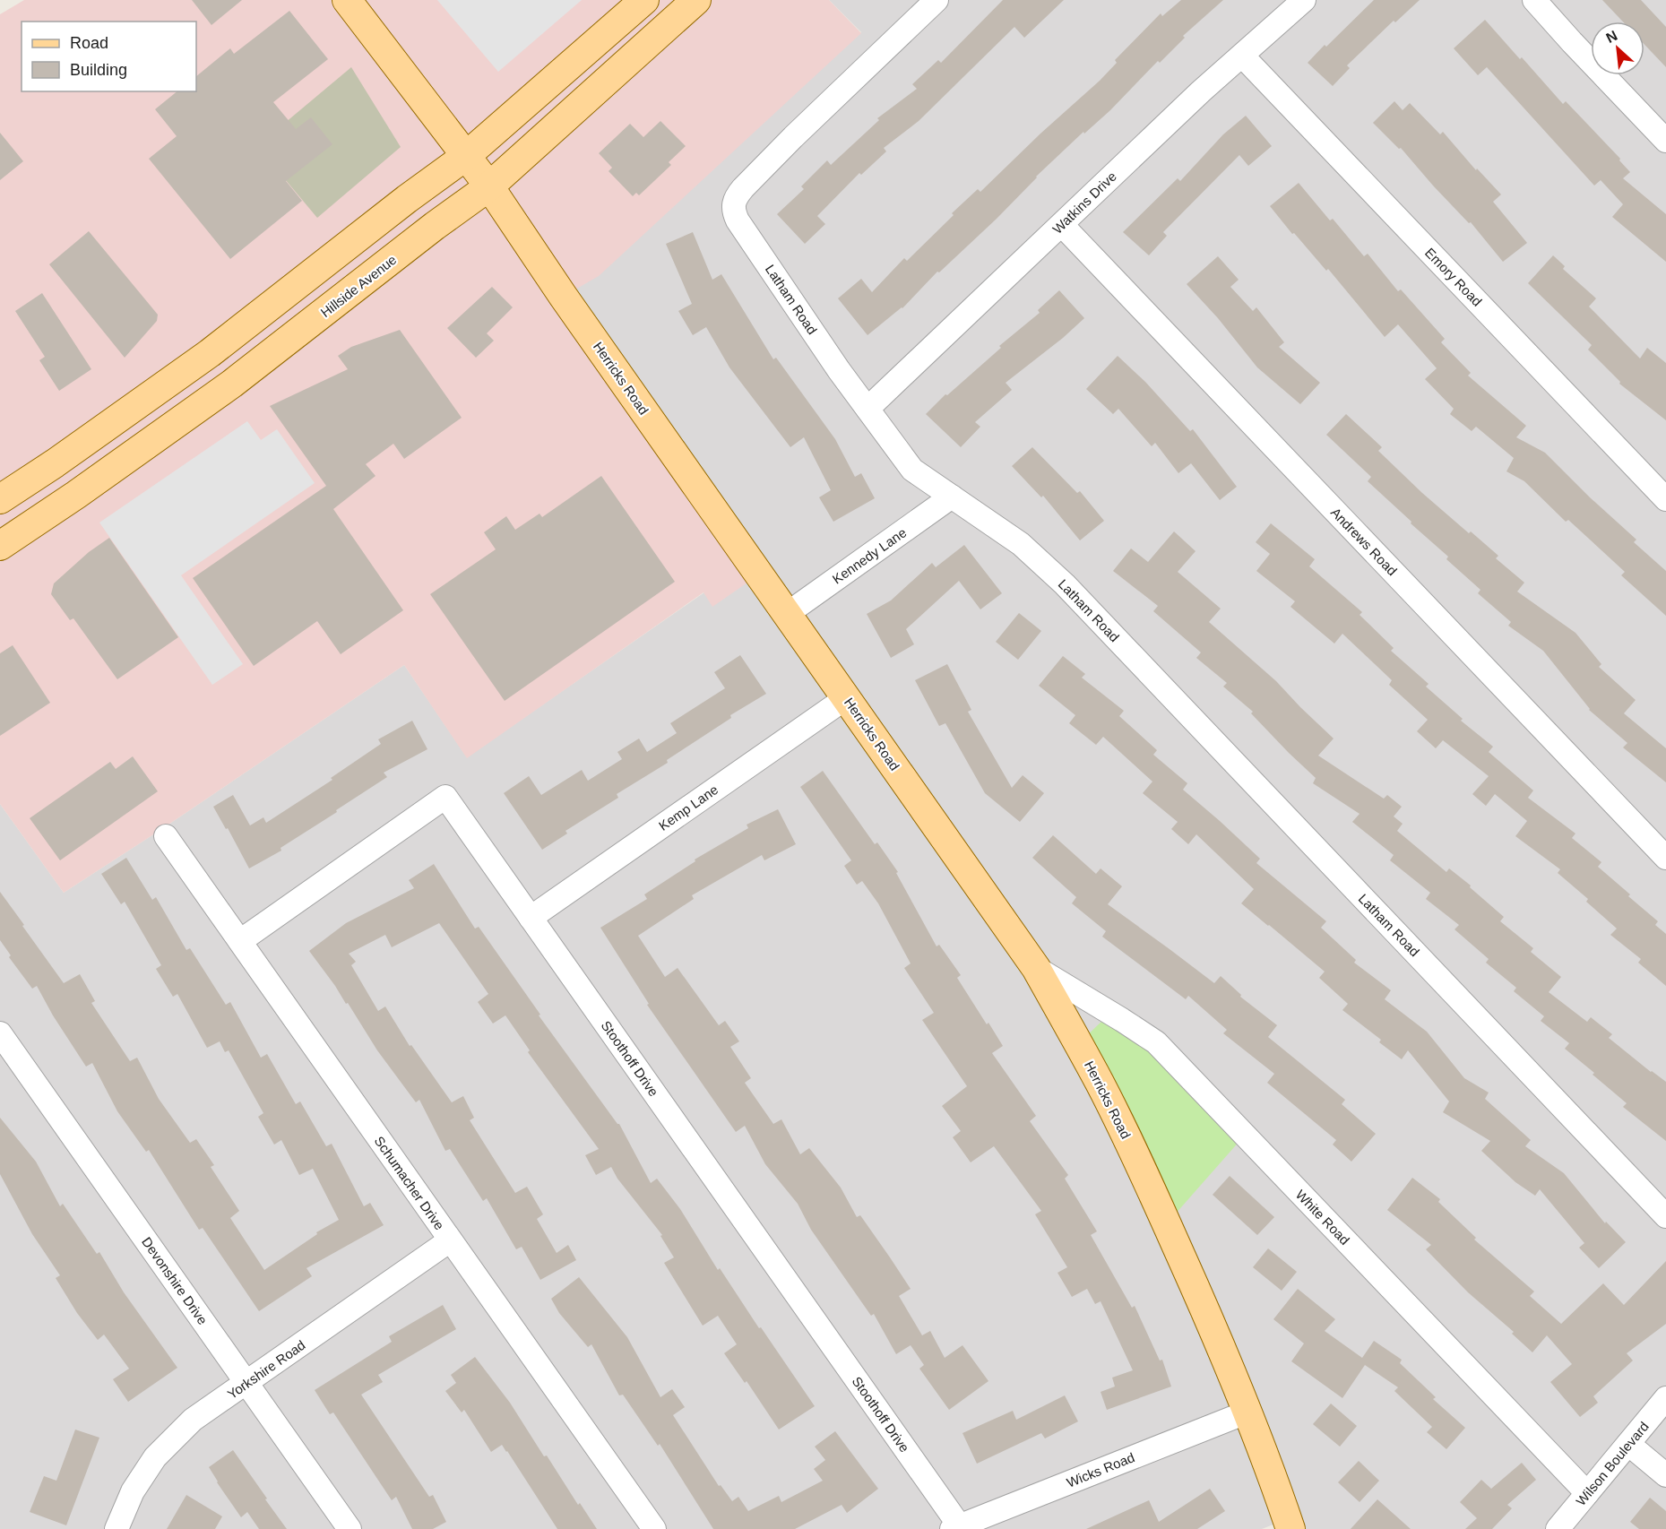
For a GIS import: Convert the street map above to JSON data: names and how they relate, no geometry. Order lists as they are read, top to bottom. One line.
{"streets":{"main road":["Hillside Avenue","Herricks Road"],"street":["Watkins Drive","Emory Road","Latham Road","Andrews Road","Kennedy Lane","Kemp Lane","Stoothoff Drive","Schumacher Drive","White Road","Devonshire Drive","Yorkshire Road","Wilson Boulevard","Wicks Road"]},"crossings":[["Watkins Drive","Emory Road"],["Watkins Drive","Latham Road"],["Watkins Drive","Andrews Road"],["Hillside Avenue","Herricks Road"],["Latham Road","Kennedy Lane"],["Herricks Road","Kennedy Lane"],["Herricks Road","Kemp Lane"],["Herricks Road","White Road"],["Herricks Road","Wicks Road"],["Kemp Lane","Stoothoff Drive"],["Stoothoff Drive","Schumacher Drive"],["Stoothoff Drive","Wicks Road"],["Schumacher Drive","Yorkshire Road"],["White Road","Wilson Boulevard"],["Devonshire Drive","Yorkshire Road"]],"legend":["Road","Building"],"north":"top left"}
